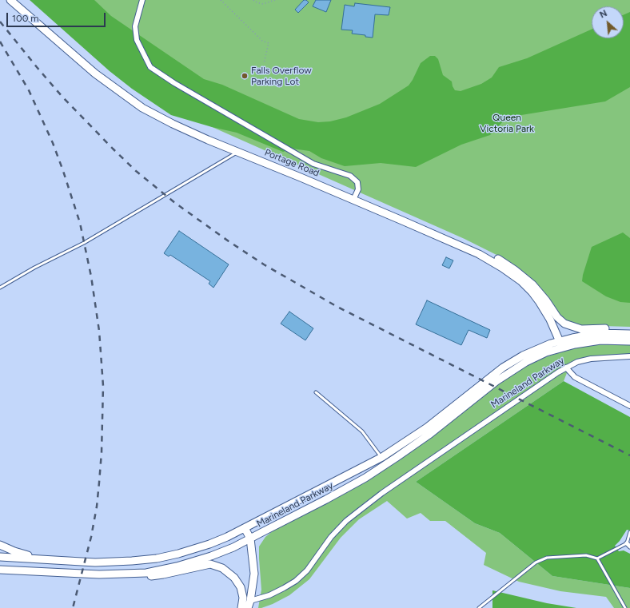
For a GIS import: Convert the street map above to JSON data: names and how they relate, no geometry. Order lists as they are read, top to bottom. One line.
{"streets":{"main road":["Portage Road","Marineland Parkway"]},"crossings":[["Portage Road","Marineland Parkway"]],"parks":["Queen Victoria Park"],"places":["Falls Overflow Parking Lot"],"scale_bar":"100 m","north":"top left"}
